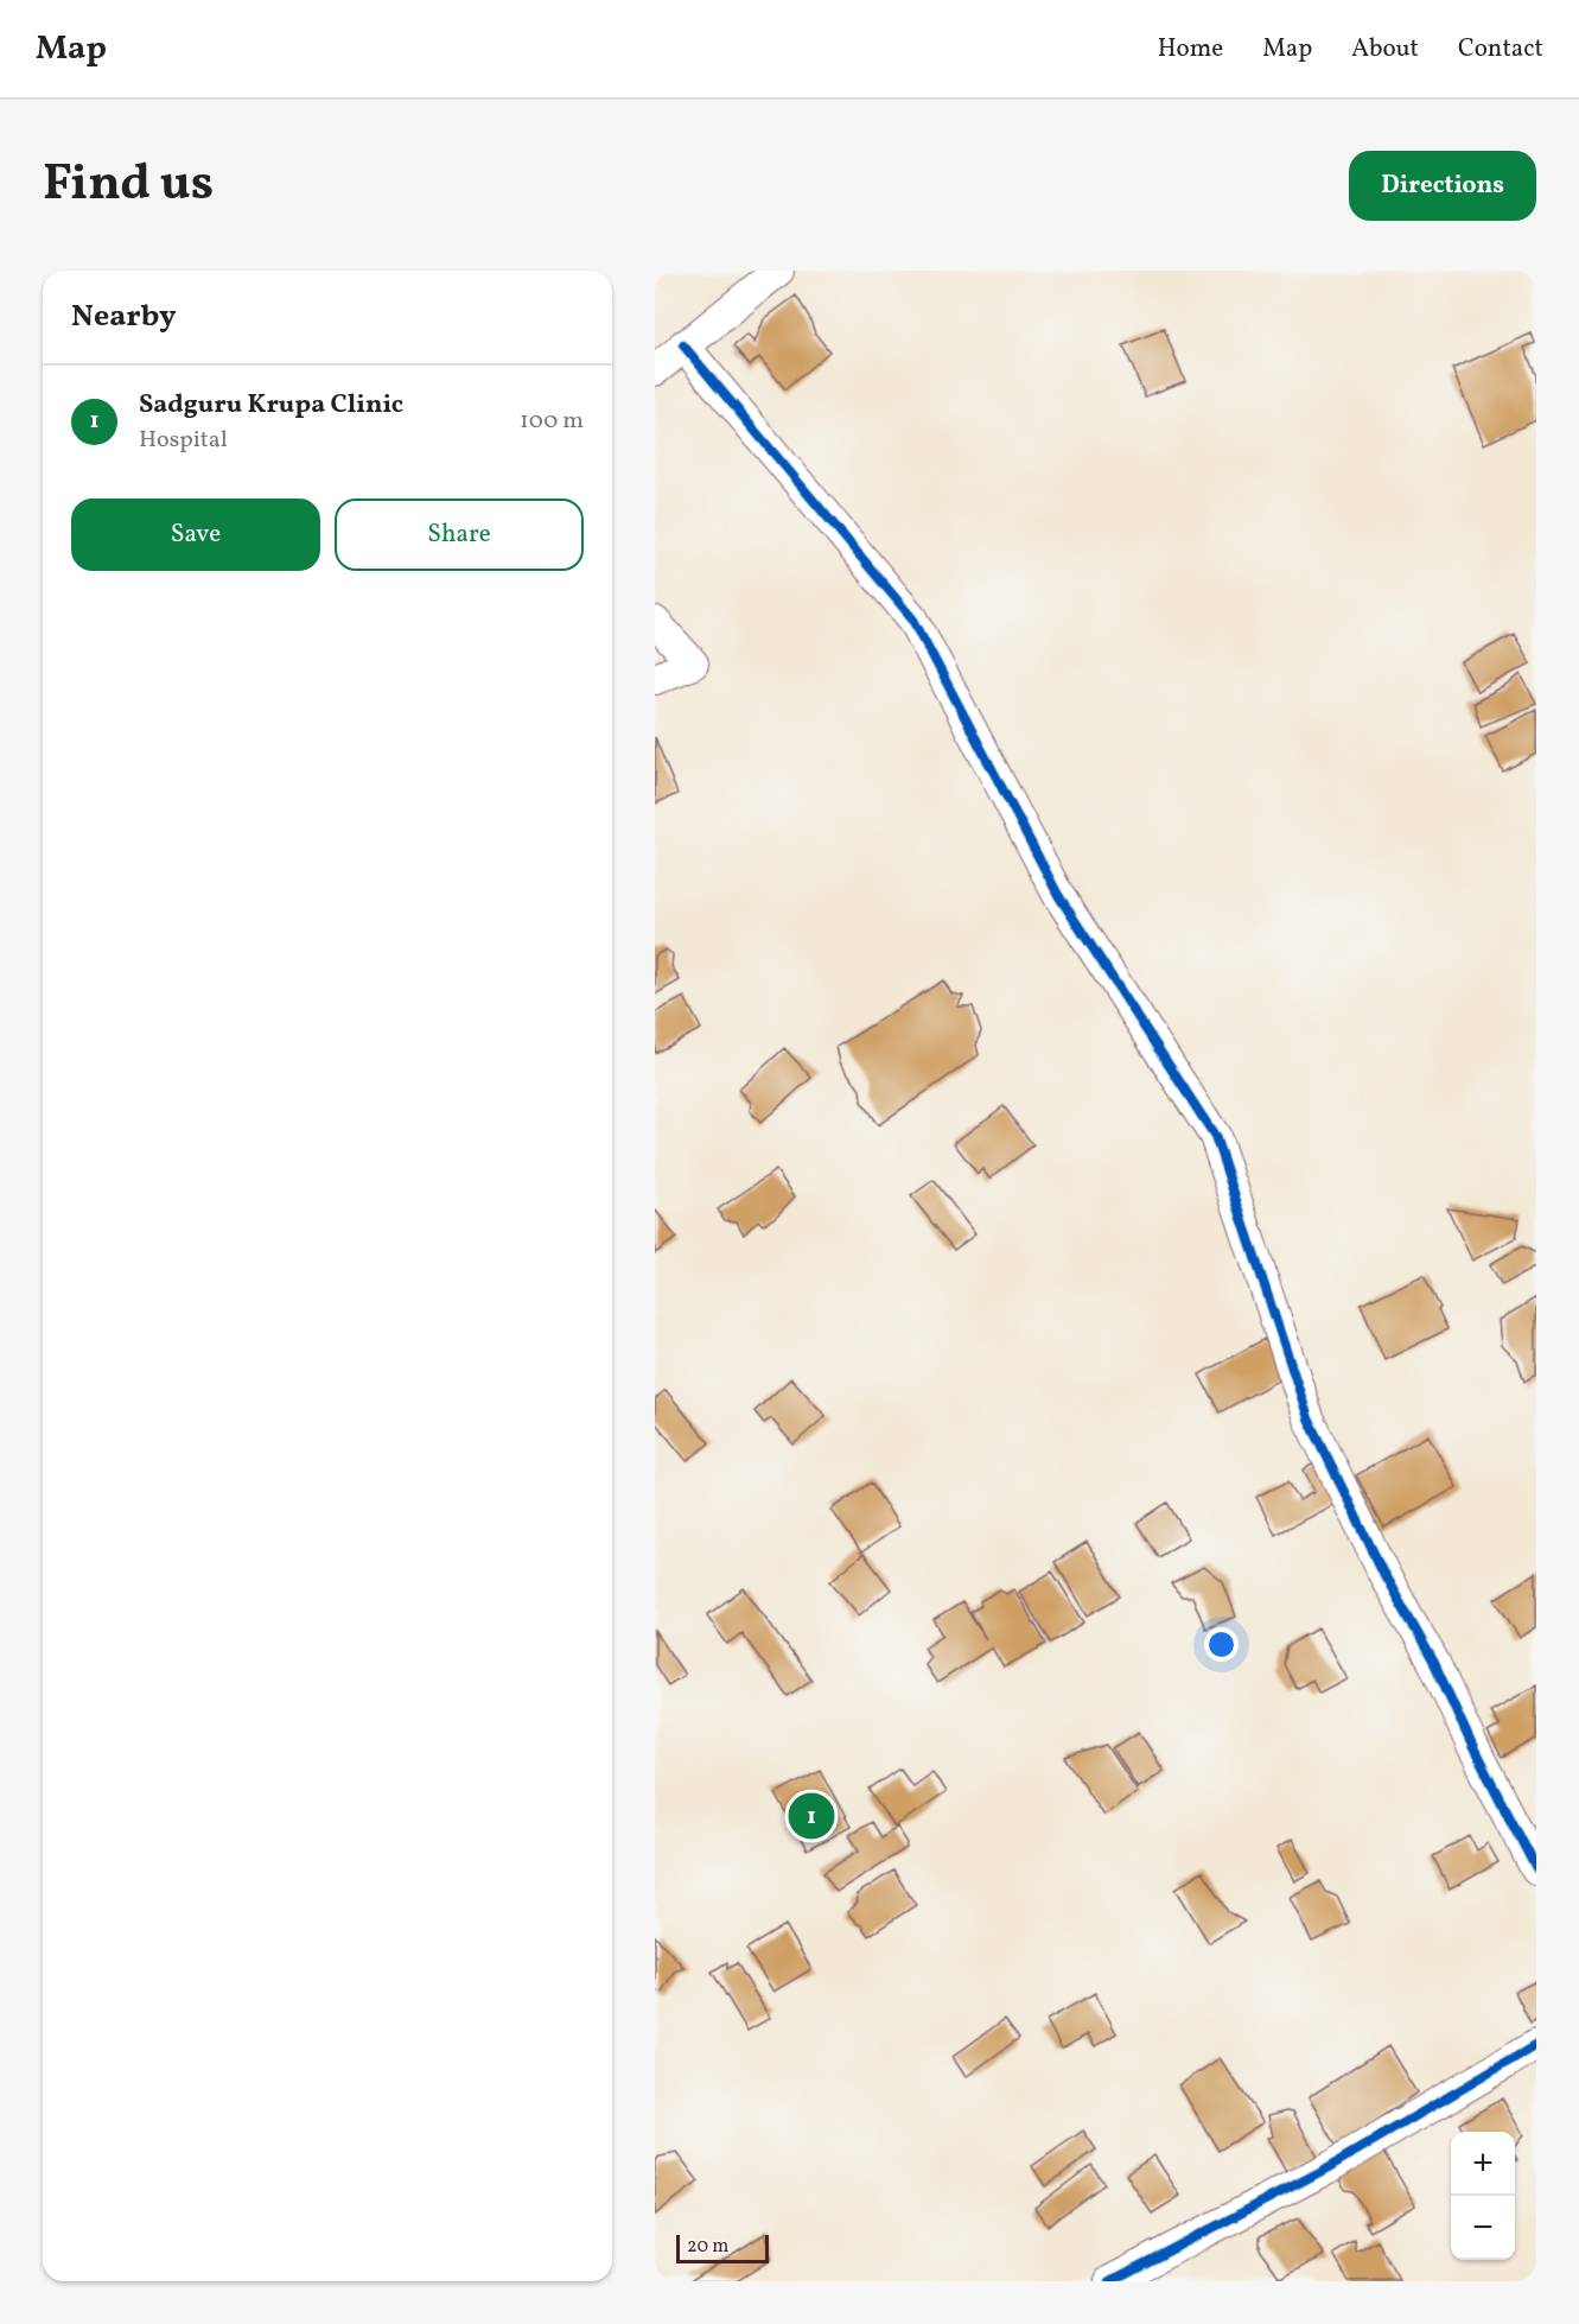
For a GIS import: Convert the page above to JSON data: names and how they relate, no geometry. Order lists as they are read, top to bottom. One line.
{"scale_bar":"20 m","page":{"header":"Map","nav":["Home","Map","About","Contact"],"title":"Find us","buttons":["Directions",["Save","Share"]],"heading":"Nearby","list":[{"mark":"1","name":"Sadguru Krupa Clinic","note":"Hospital","value":"100 m"}],"pins":"1","map_buttons":["+","−"],"scale":"20 m"}}
